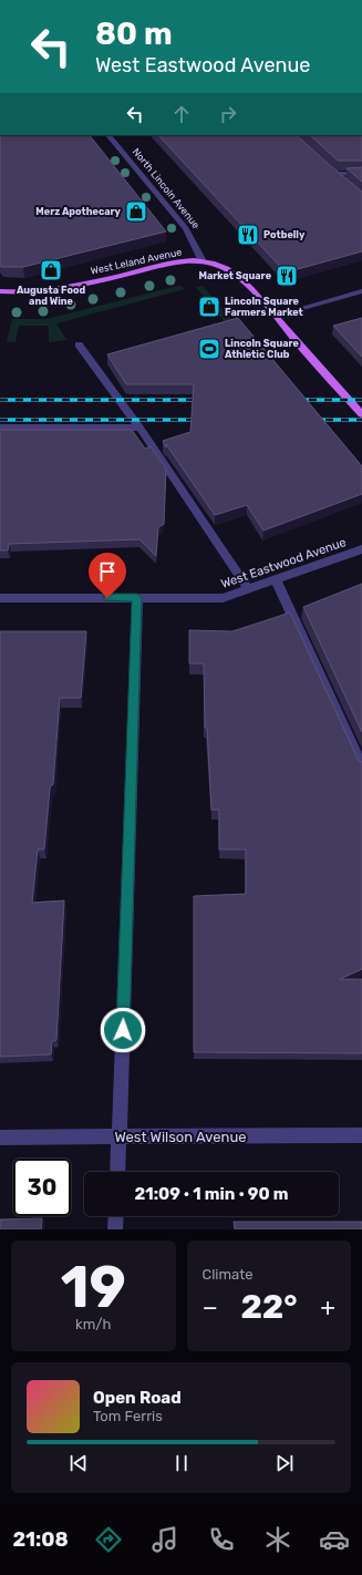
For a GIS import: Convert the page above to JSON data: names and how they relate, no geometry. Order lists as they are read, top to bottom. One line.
{"streets":{"main road":["West Leland Avenue"],"street":["North Lincoln Avenue","West Eastwood Avenue","West Wilson Avenue"]},"crossings":[["North Lincoln Avenue","West Leland Avenue"]],"places":{"shop":["Merz Apothecary","Augusta Food and Wine","Lincoln Square Farmers Market"],"restaurant":["Potbelly","Market Square"],"sports":["Lincoln Square Athletic Club"]},"page":{"turn":["80 m","West Eastwood Avenue"],"limit":"30","trip":"21:09 · 1 min · 90 m","tile":[["19","km/h"],"Climate"],"heat":["−","22°","+"],"song":["Open Road","Tom Ferris"],"tabs":"21:08"}}
